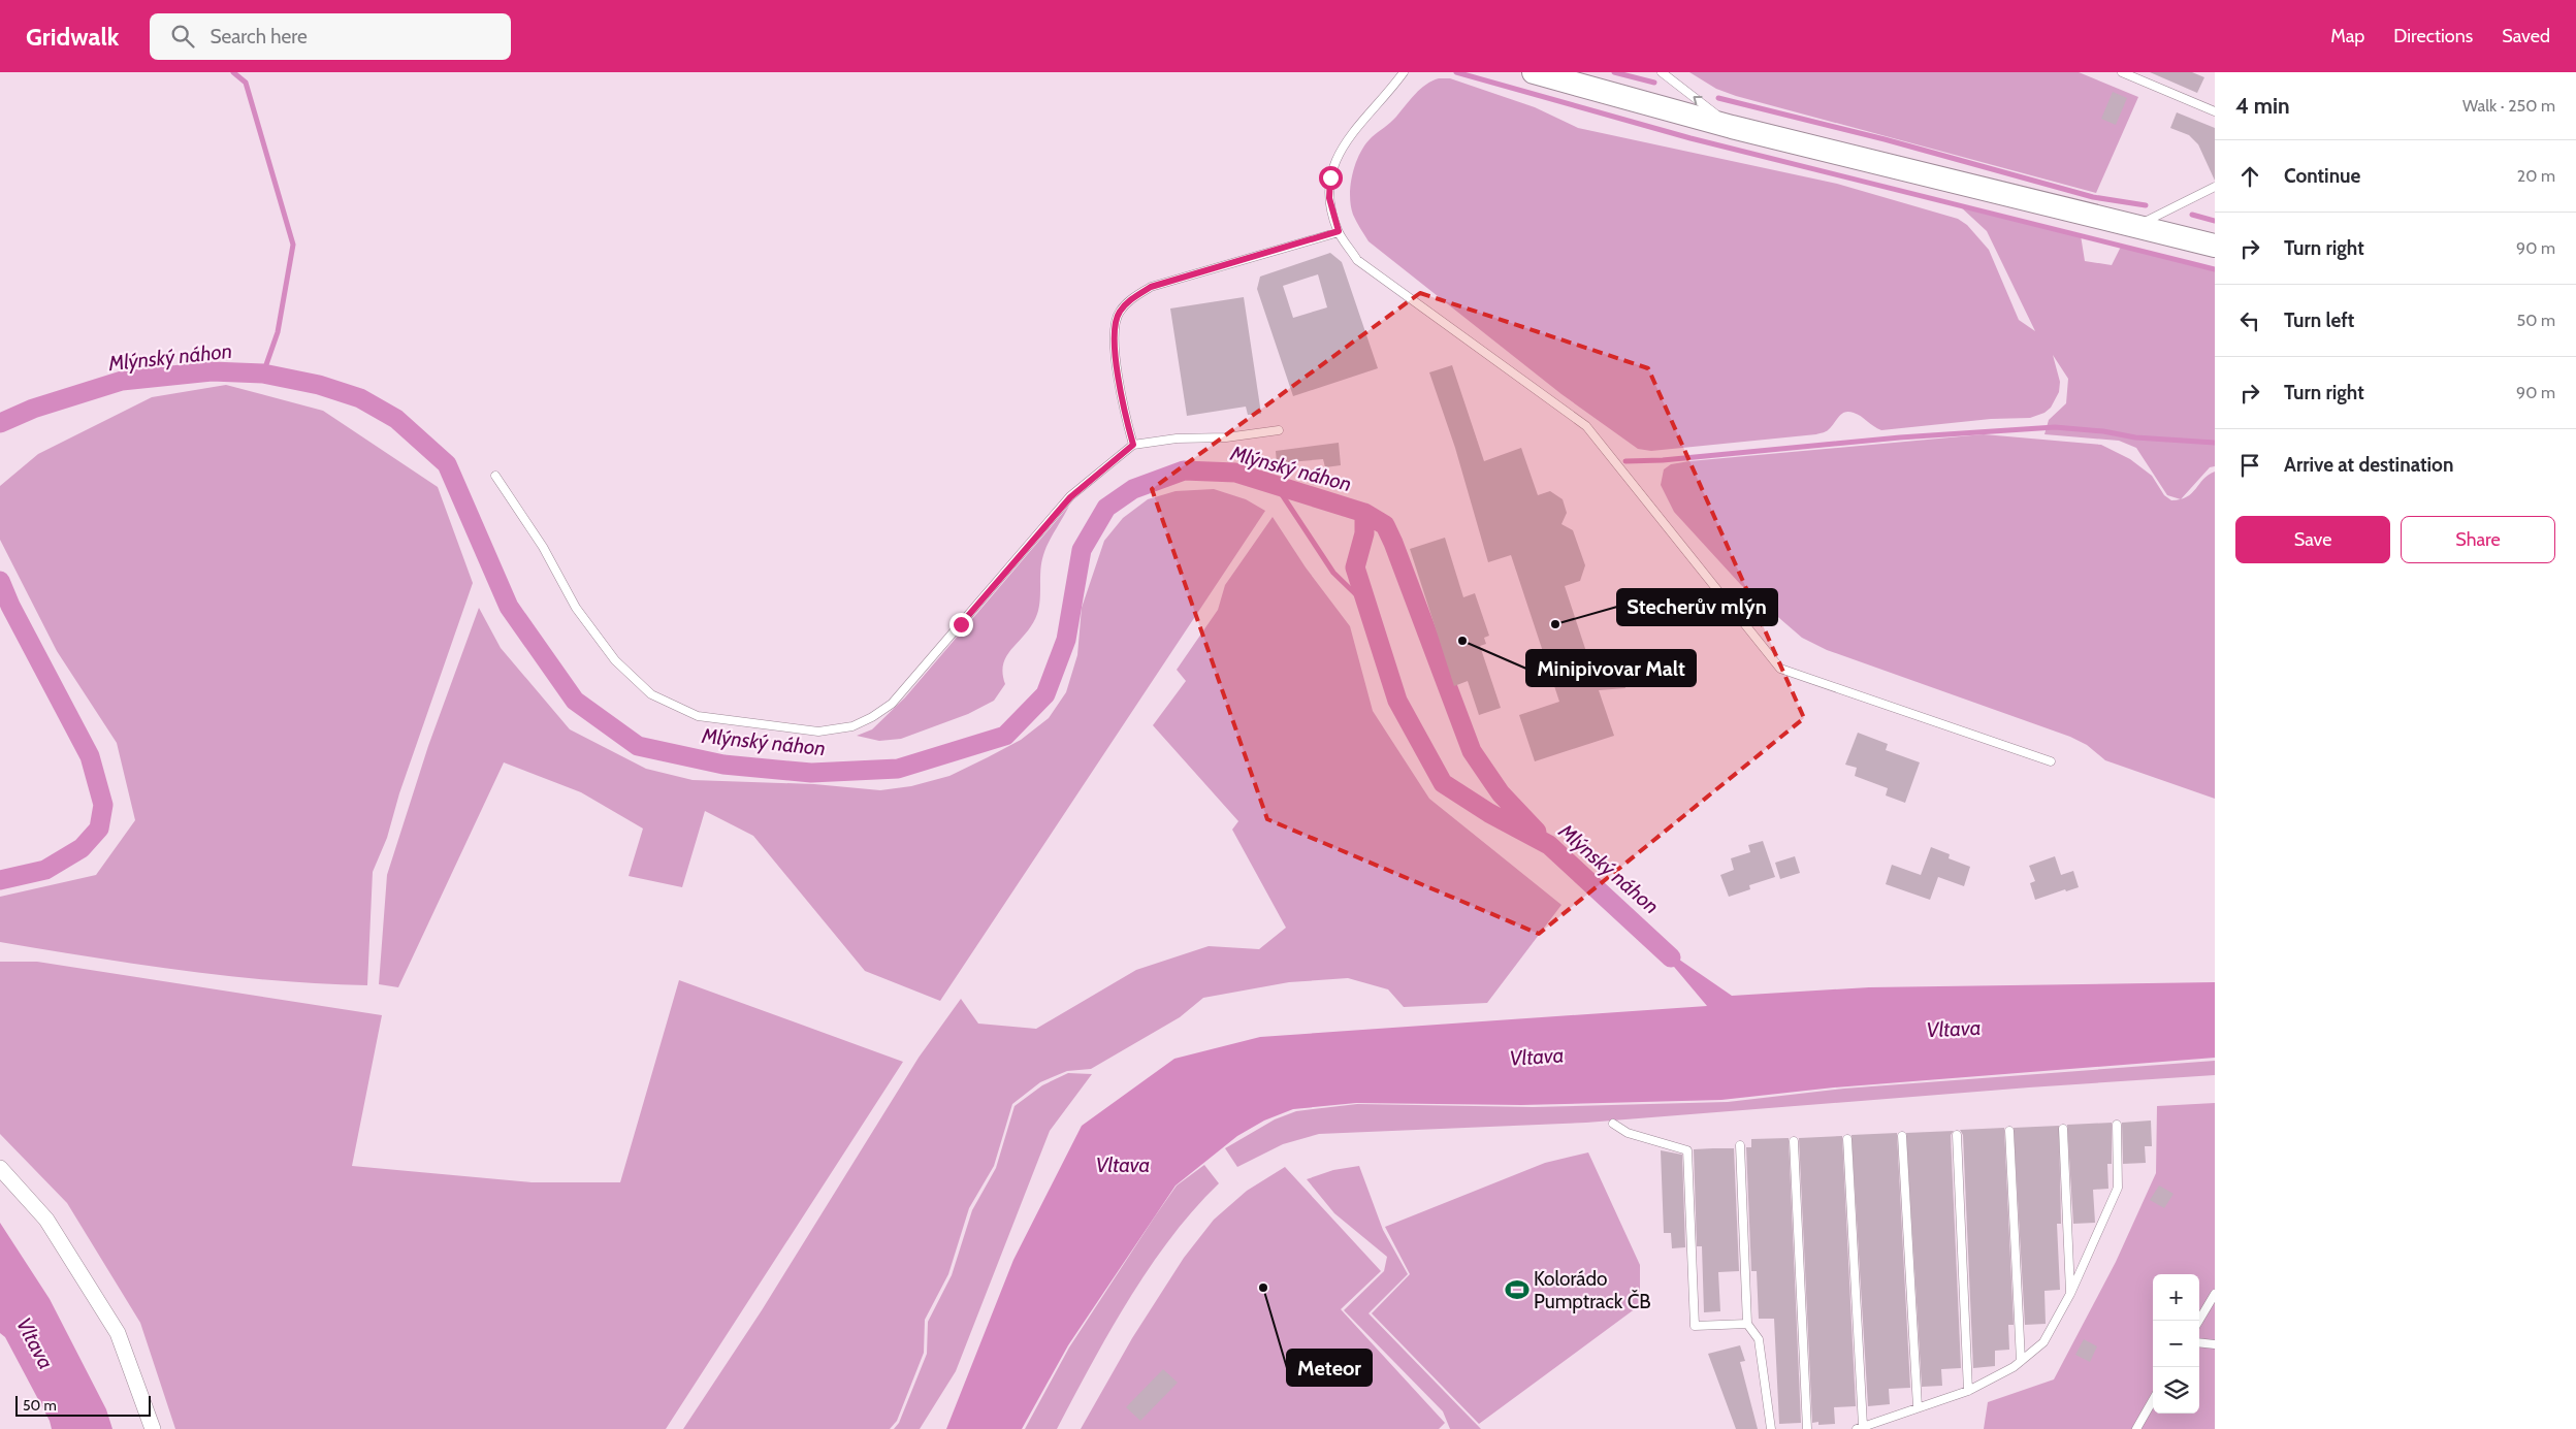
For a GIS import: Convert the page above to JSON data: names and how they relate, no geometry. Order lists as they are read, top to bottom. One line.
{"water":["Mlýnský náhon","Vltava"],"places":{"other":["Stecherův mlýn","Minipivovar Malt","Meteor"],"sports":["Kolorádo Pumptrack ČB"]},"scale_bar":"50 m","page":{"header":"Gridwalk","search":"Search here","nav":["Map","Directions","Saved"],"heading":["4 min","Walk · 250 m"],"list":[["Continue","20 m"],["Turn right","90 m"],["Turn left","50 m"],["Turn right","90 m"],"Arrive at destination"],"buttons":["Save","Share"],"map_buttons":["+","−"],"scale":"50 m"}}
